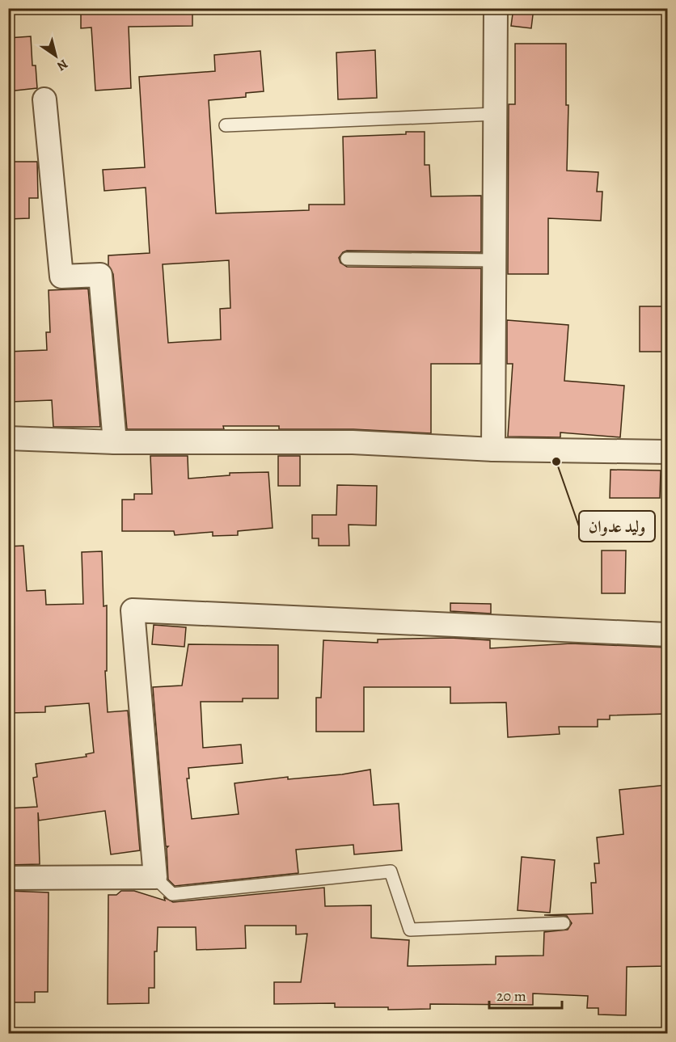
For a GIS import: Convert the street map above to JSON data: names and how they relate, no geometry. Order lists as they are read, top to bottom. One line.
{"places":["وليد عدوان"],"scale_bar":"20 m","north":"bottom right"}
